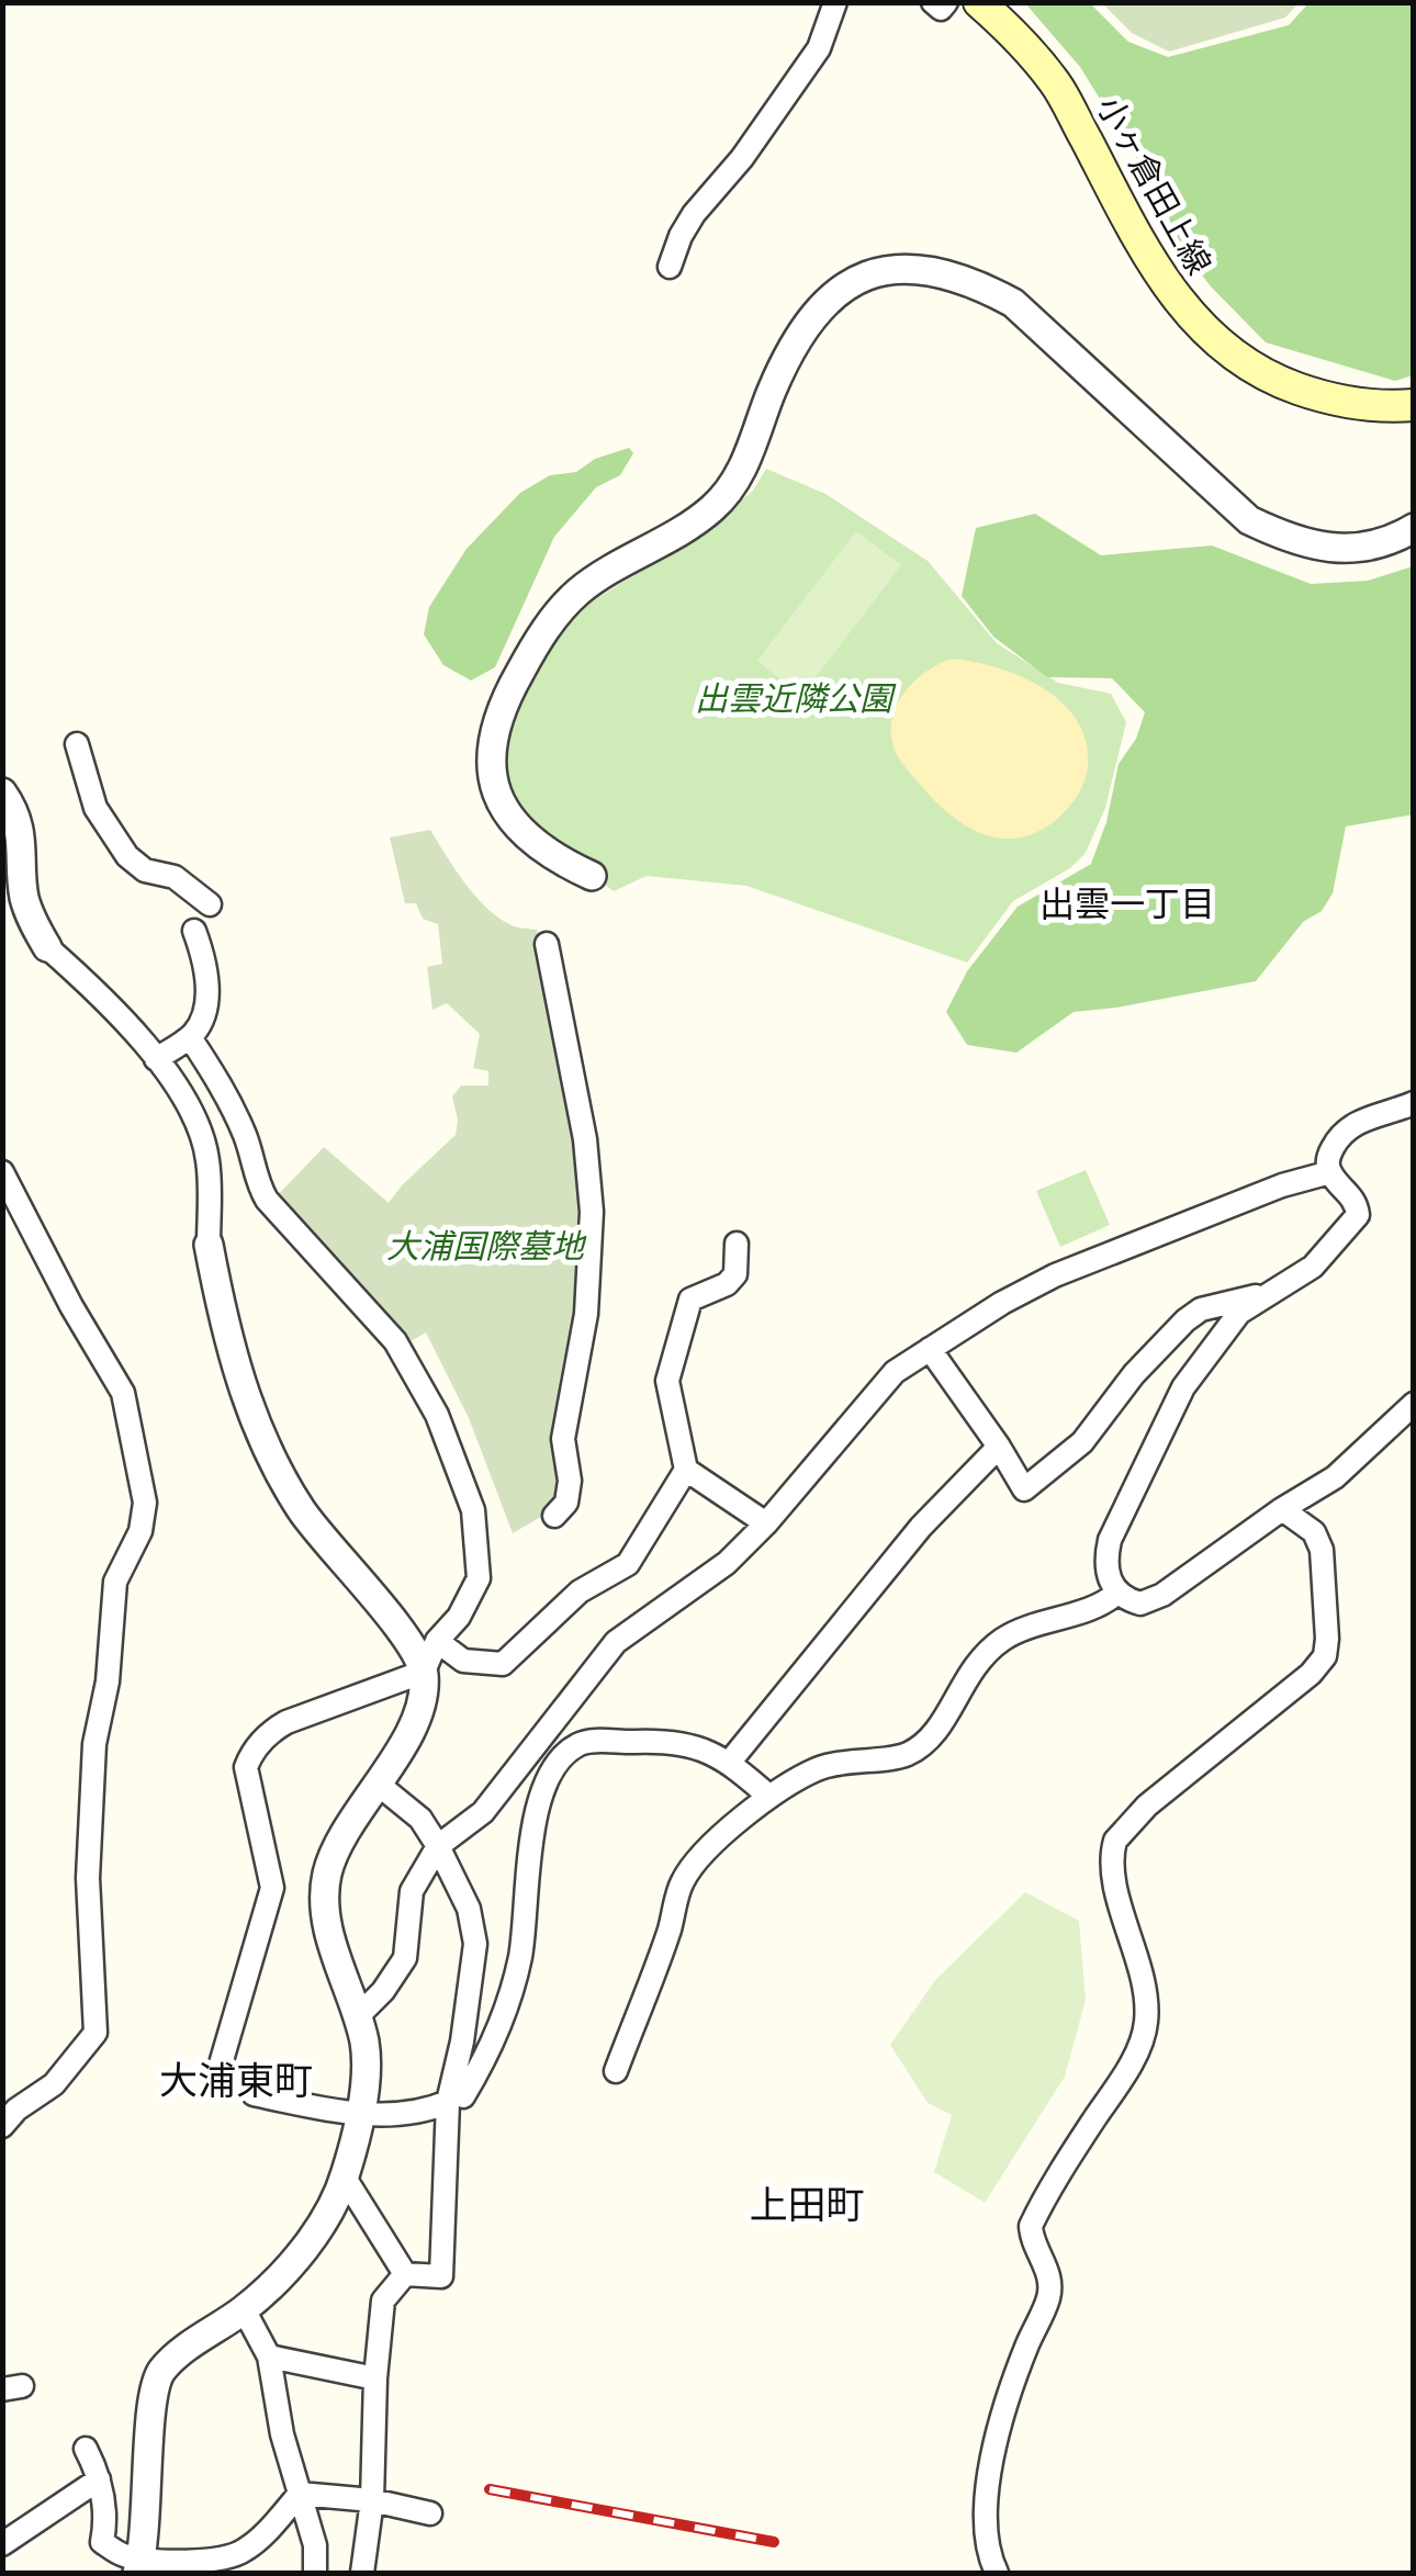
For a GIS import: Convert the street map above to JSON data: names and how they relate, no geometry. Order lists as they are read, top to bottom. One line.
{"streets":{"main road":["小ヶ倉田上線"]},"districts":["出雲一丁目","大浦東町","上田町"],"parks":["出雲近隣公園","大浦国際墓地"]}
